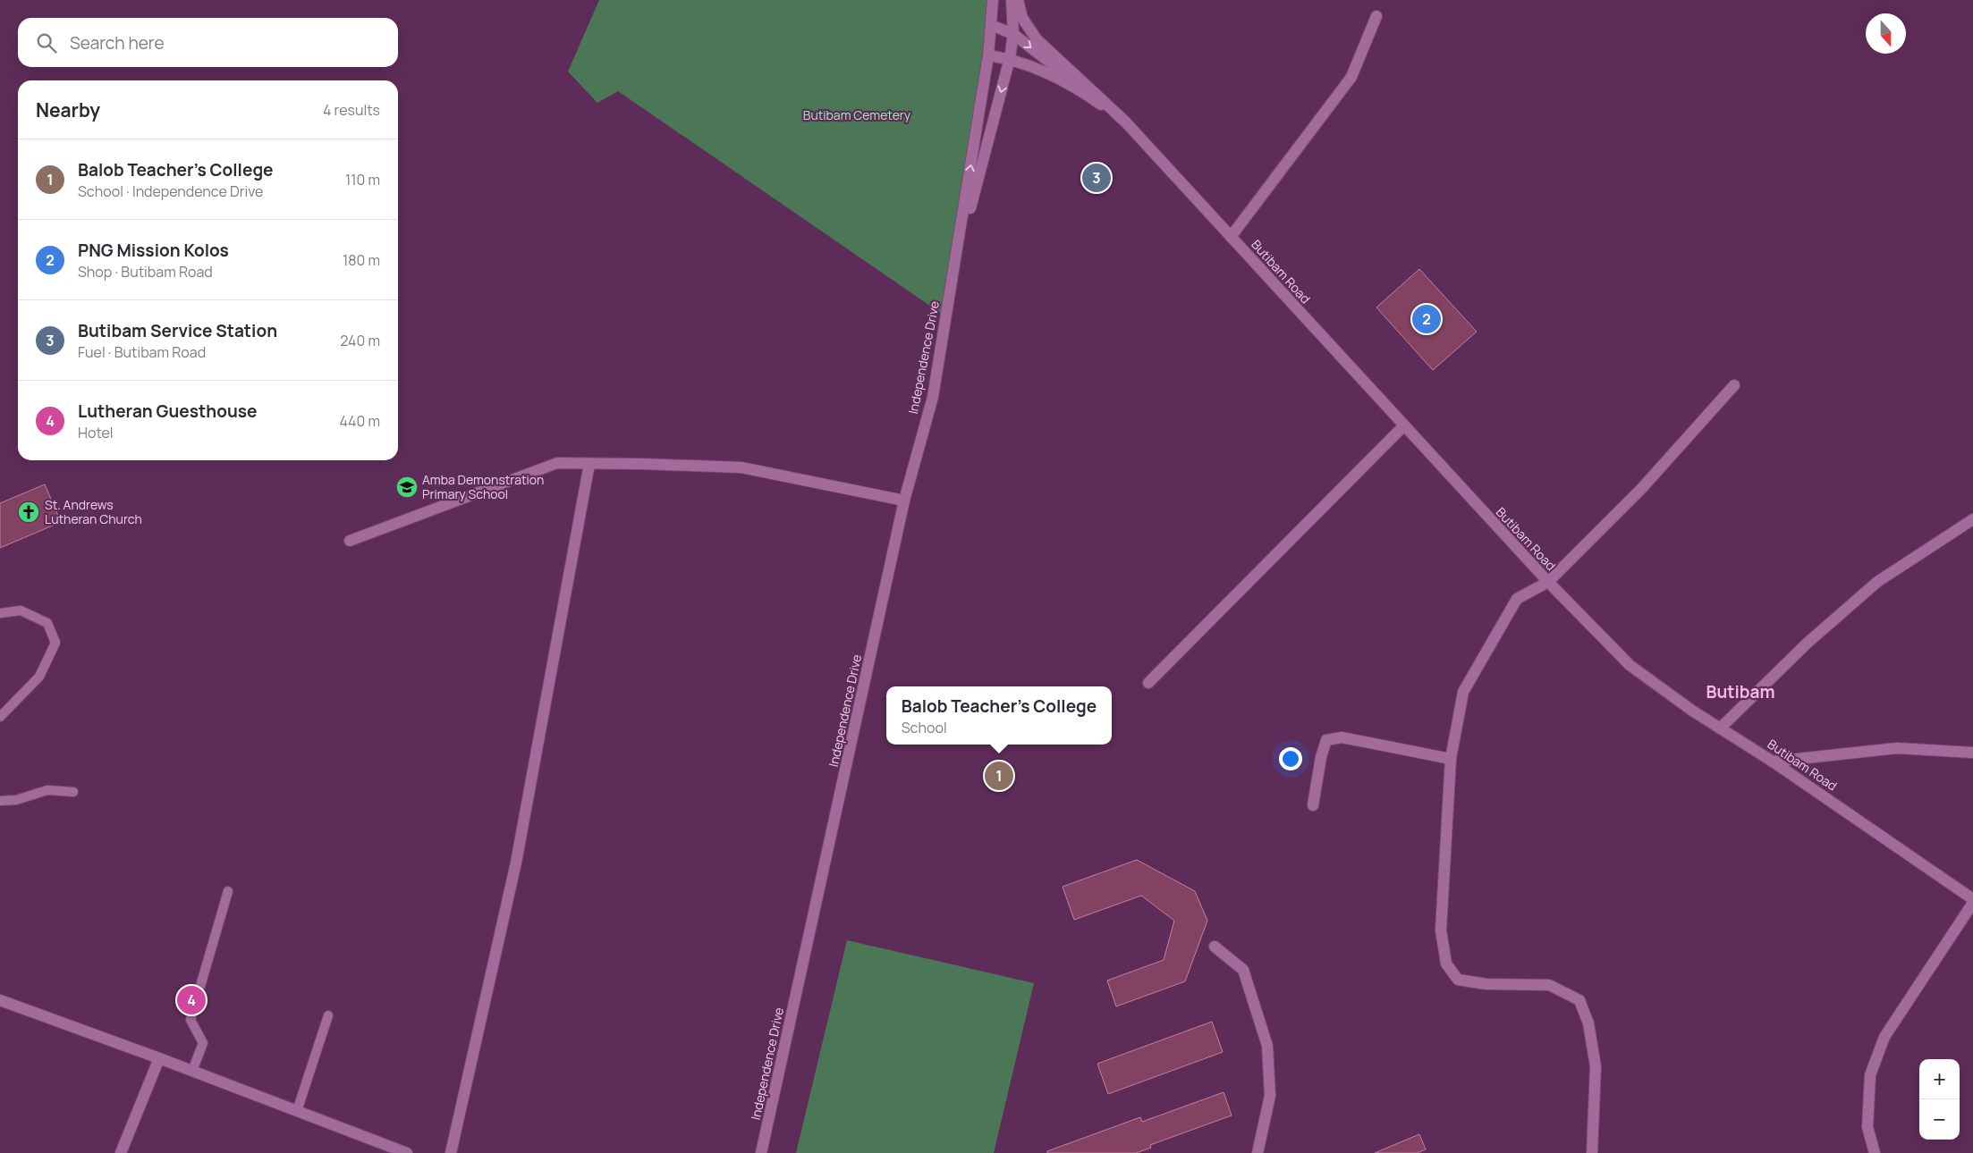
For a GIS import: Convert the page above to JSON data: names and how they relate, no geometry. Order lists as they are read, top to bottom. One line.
{"streets":{"street":["Butibam Road","Independence Drive"]},"districts":["Butibam"],"parks":["Butibam Cemetery"],"places":{"school or university":["Amba Demonstration Primary School"],"church":["St. Andrews Lutheran Church"]},"north":"bottom","page":{"search":"Search here","heading":["Nearby","4 results"],"list":[{"mark":"1","name":"Balob Teacher's College","note":"School · Independence Drive","value":"110 m"},{"mark":"2","name":"PNG Mission Kolos","note":"Shop · Butibam Road","value":"180 m"},{"mark":"3","name":"Butibam Service Station","note":"Fuel · Butibam Road","value":"240 m"},{"mark":"4","name":"Lutheran Guesthouse","note":"Hotel","value":"440 m"}],"pins":["3","2","1","4"],"popup":["Balob Teacher's College","School"],"map_buttons":["+","−"]}}
